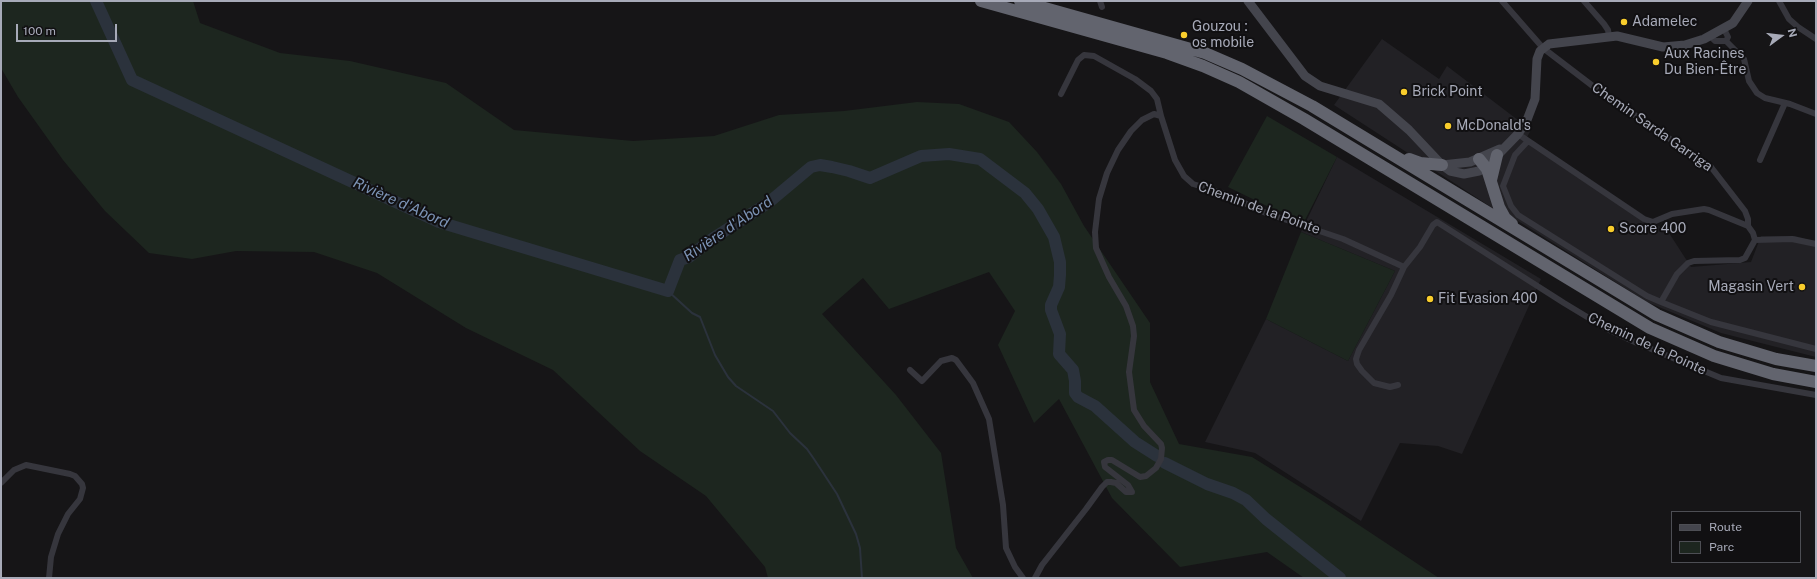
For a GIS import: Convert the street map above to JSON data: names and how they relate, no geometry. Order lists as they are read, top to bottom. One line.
{"streets":{"street":["Chemin Sarda Garriga","Chemin de la Pointe"]},"water":["Rivière d'Abord"],"places":["Adamelec","Gouzou : os mobile","Aux Racines Du Bien-Être","Brick Point","McDonald's","Score 400","Magasin Vert","Fit Evasion 400"],"legend":["Route","Parc"],"scale_bar":"100 m","north":"right"}
